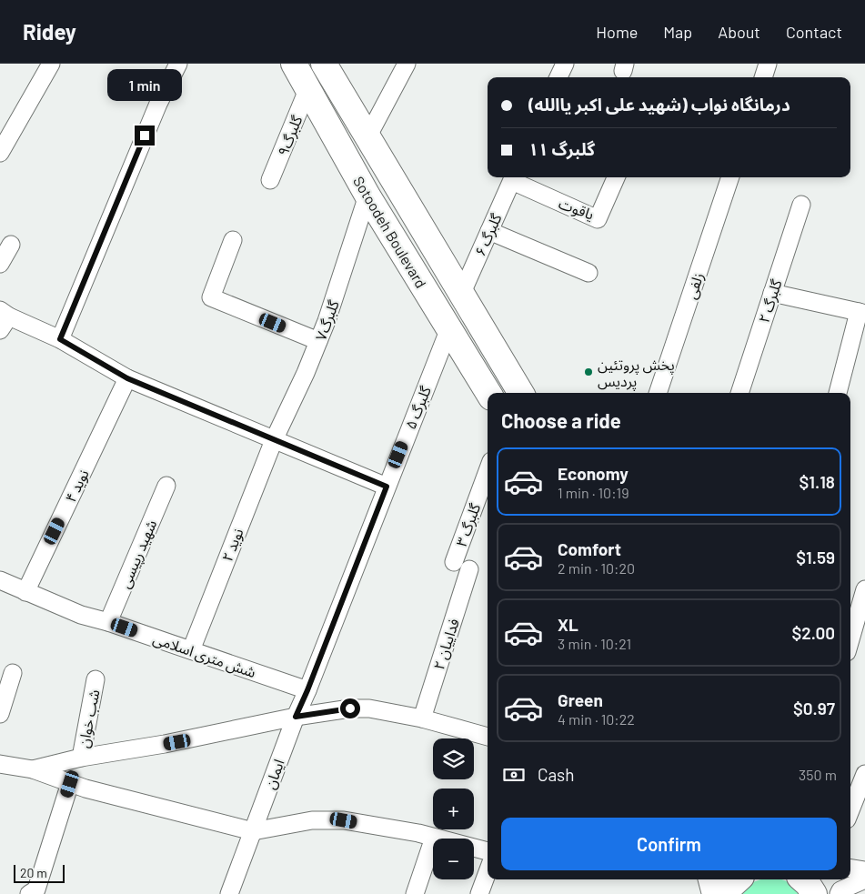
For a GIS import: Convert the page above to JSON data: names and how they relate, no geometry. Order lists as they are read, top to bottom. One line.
{"streets":{"main road":["Sotoodeh Boulevard"],"street":["گلبرگ۹","یاقوت","گلبرگ ۶","زلفی","گلبرگ ۲","گلبرگ۷","گلبرگ ۵","نوید ۴","گلبرگ ۳","نوید ۲","شهید رپیسی","فداییان ۲","شش متری اسلامی","شب خوان","ایمان"]},"crossings":[["گلبرگ۹","Sotoodeh Boulevard"],["یاقوت","گلبرگ ۶"],["Sotoodeh Boulevard","گلبرگ ۶"],["Sotoodeh Boulevard","گلبرگ۷"],["Sotoodeh Boulevard","گلبرگ ۵"],["گلبرگ۷","نوید ۲"],["گلبرگ ۵","شش متری اسلامی"],["گلبرگ ۵","ایمان"],["نوید ۴","شش متری اسلامی"],["گلبرگ ۳","فداییان ۲"],["نوید ۲","شش متری اسلامی"],["شهید رپیسی","شش متری اسلامی"],["شش متری اسلامی","ایمان"]],"places":["پخش پروتئین پردیس"],"scale_bar":"20 m","page":{"header":"Ridey","nav":["Home","Map","About","Contact"],"bubble":"1 min","banner":["درمانگاه نواب (شهید علی اکبر یاالله)","گلبرگ ۱۱"],"heading":"Choose a ride","list":[{"name":"Economy","note":"1 min · 10:19","value":"$1.18"},{"name":"Comfort","note":"2 min · 10:20","value":"$1.59"},{"name":"XL","note":"3 min · 10:21","value":"$2.00"},{"name":"Green","note":"4 min · 10:22","value":"$0.97"}],"map_buttons":["+","−"],"pay":["Cash","350 m"],"buttons":"Confirm","scale":"20 m"}}
